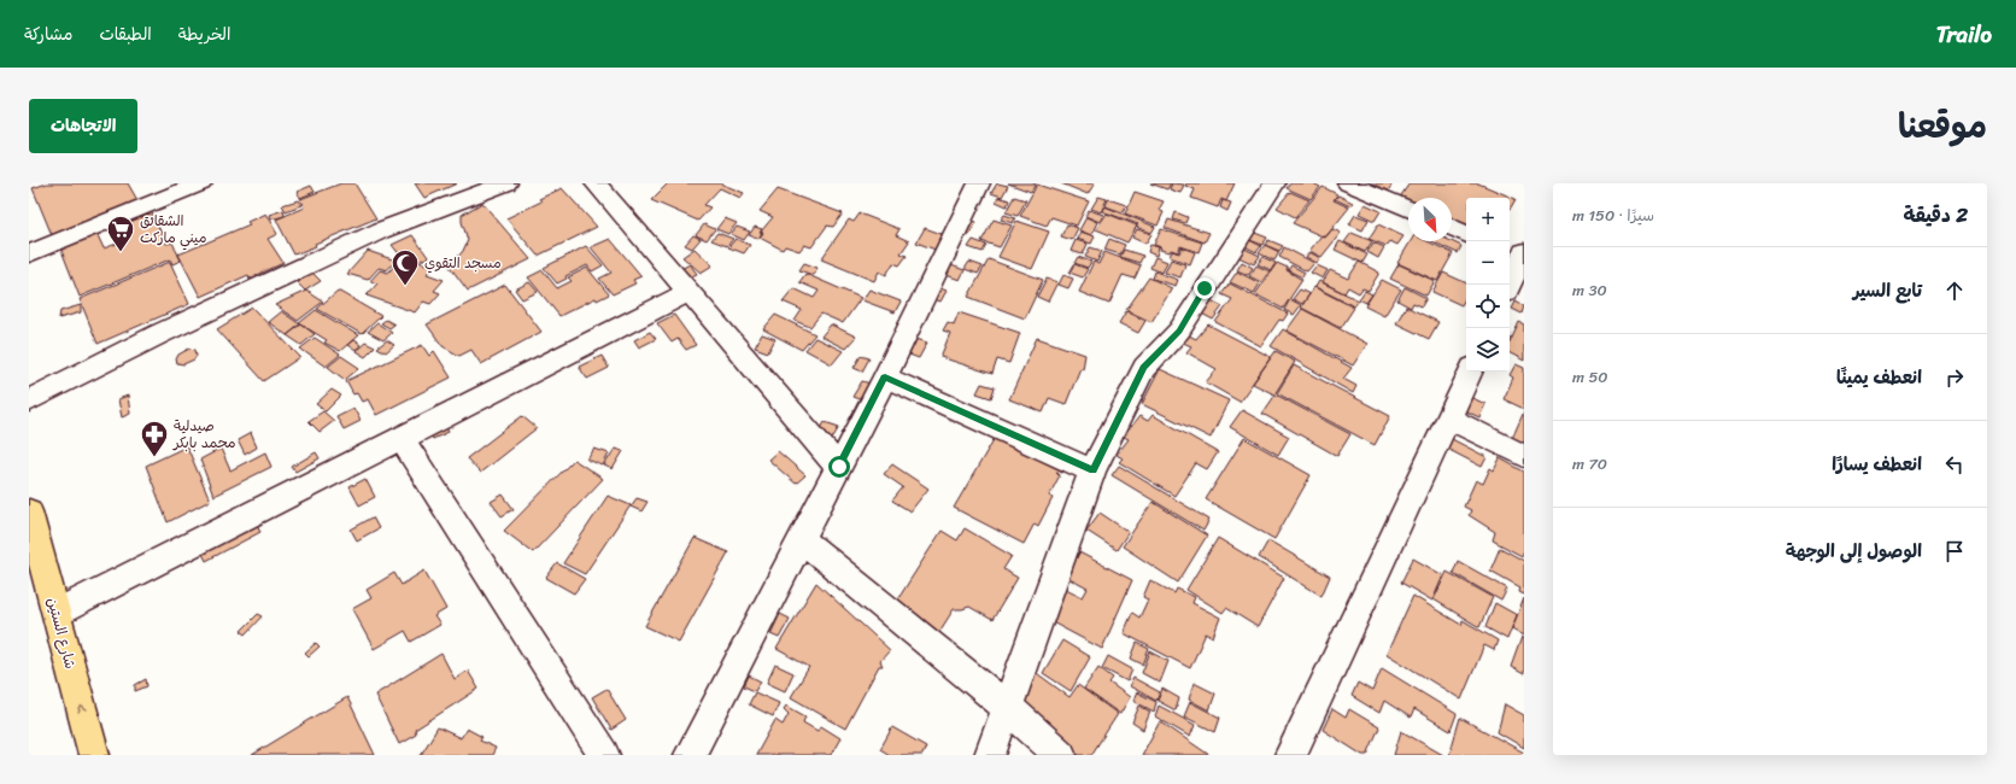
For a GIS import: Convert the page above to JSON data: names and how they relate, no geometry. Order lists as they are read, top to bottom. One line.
{"streets":{"main road":["شارع الستين"]},"one_way":["شارع الستين"],"places":{"supermarket":["الشقائق ميني ماركت"],"mosque":["مسجد التقوي"],"pharmacy":["صيدلية محمد بابكر"]},"north":"bottom right","page":{"header":"Trailo","nav":["الخريطة","الطبقات","مشاركة"],"title":"موقعنا","buttons":"الاتجاهات","heading":["2 دقيقة","سيرًا · 150 m"],"map_buttons":["+","−"],"list":[["تابع السير","30 m"],["انعطف يمينًا","50 m"],["انعطف يسارًا","70 m"],"الوصول إلى الوجهة"]}}
